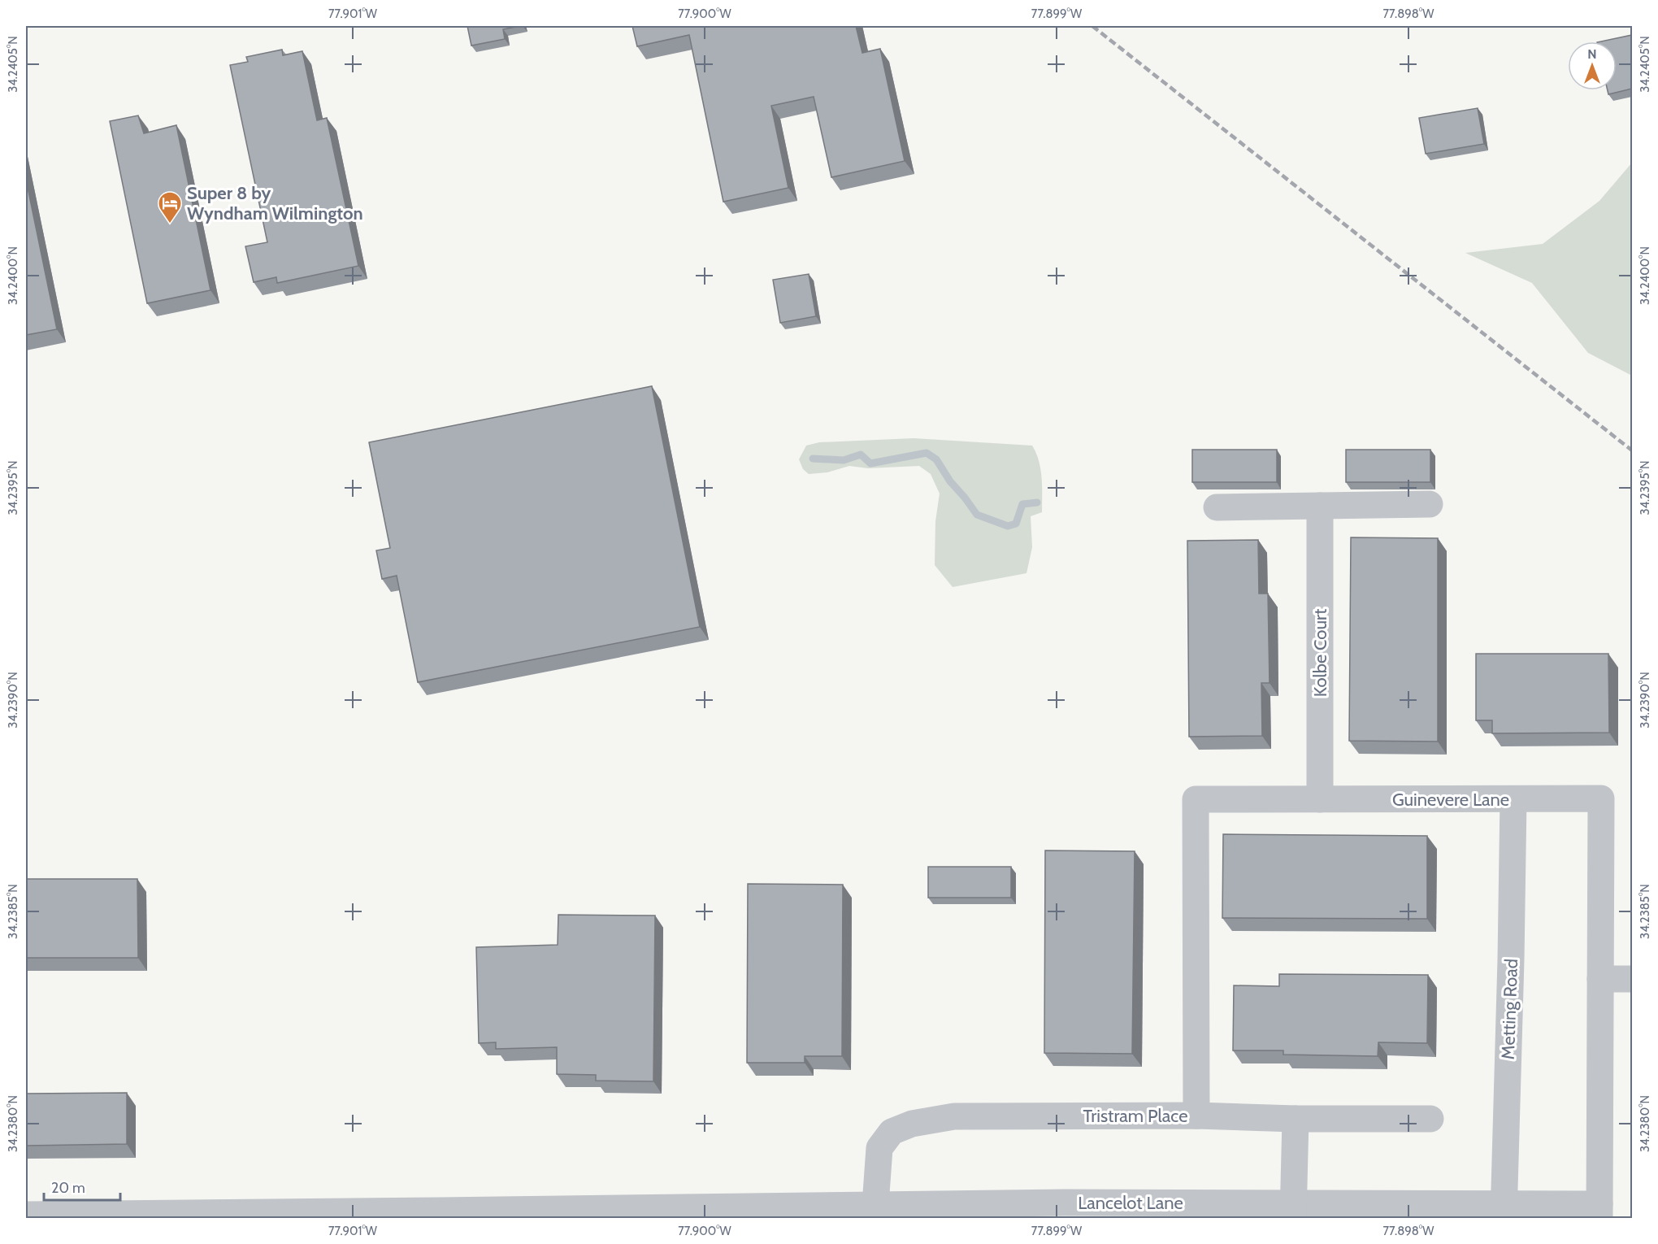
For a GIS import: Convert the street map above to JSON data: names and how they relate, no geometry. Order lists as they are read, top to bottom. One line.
{"streets":{"street":["Kolbe Court","Guinevere Lane","Metting Road","Tristram Place","Lancelot Lane"]},"crossings":[["Kolbe Court","Guinevere Lane"],["Guinevere Lane","Metting Road"],["Guinevere Lane","Tristram Place"],["Guinevere Lane","Lancelot Lane"],["Metting Road","Lancelot Lane"],["Tristram Place","Lancelot Lane"]],"places":{"hotel":["Super 8 by Wyndham Wilmington"]},"scale_bar":"20 m","north":"top","coordinates":["77.901°W","77.900°W","77.899°W","77.898°W","34.2405°N","34.2400°N","34.2395°N","34.2390°N","34.2385°N","34.2380°N"]}
